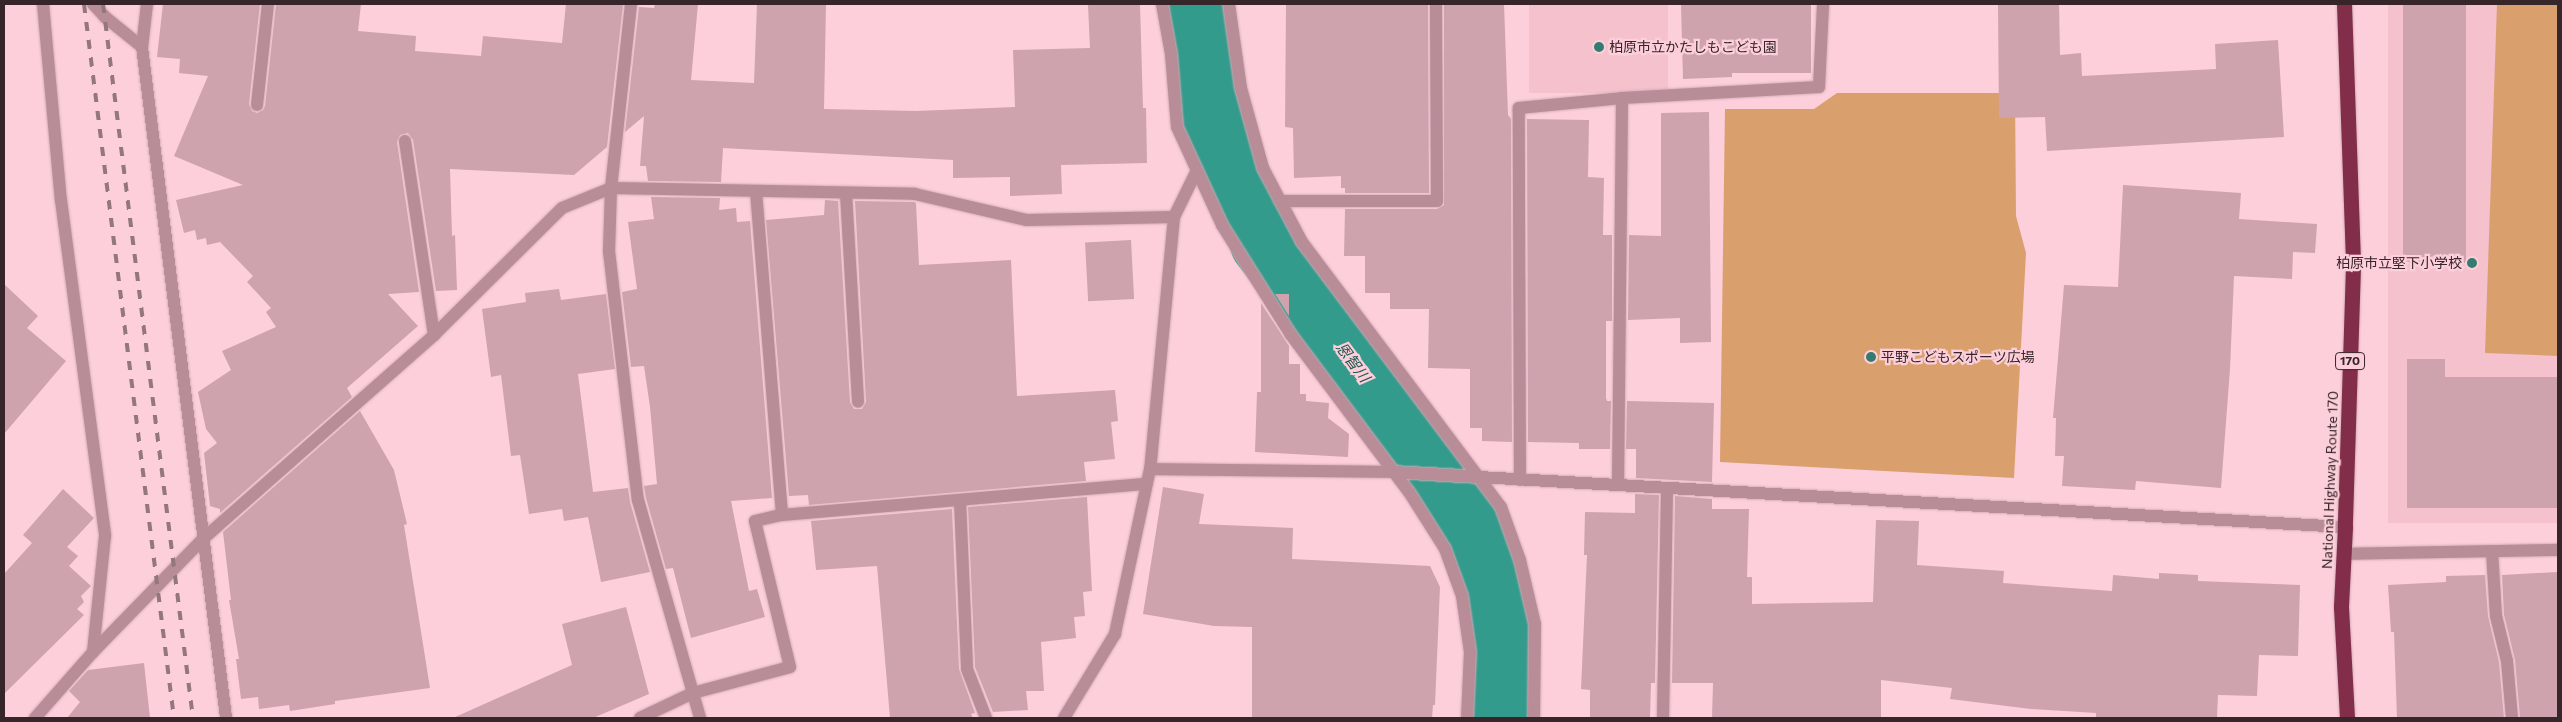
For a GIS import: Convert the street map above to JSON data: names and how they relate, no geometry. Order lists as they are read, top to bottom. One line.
{"streets":{"highway":["170","National Highway Route 170"]},"water":["恩智川"],"places":["柏原市立かたしもこども園","柏原市立堅下小学校","平野こどもスポーツ広場"]}
